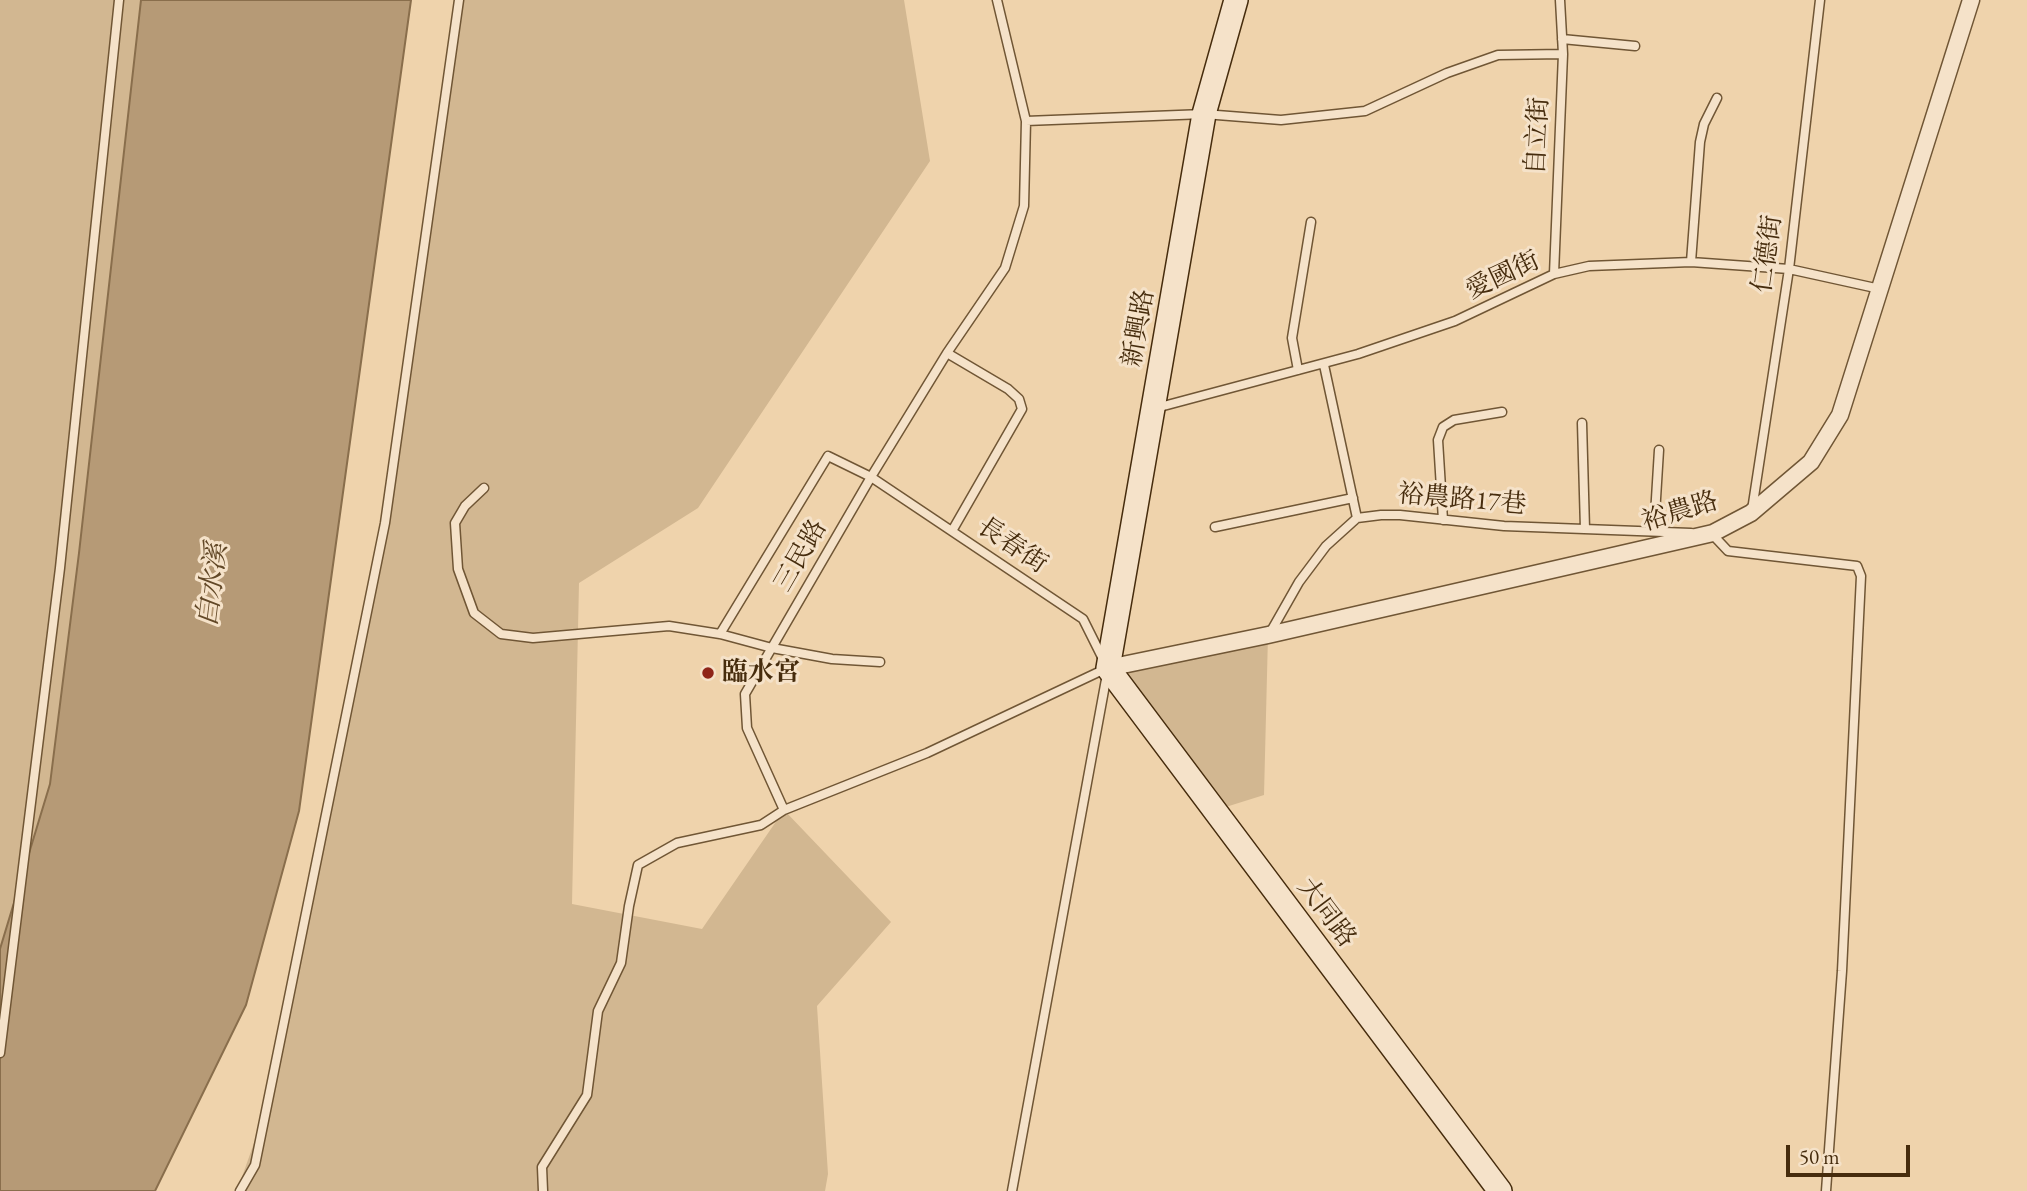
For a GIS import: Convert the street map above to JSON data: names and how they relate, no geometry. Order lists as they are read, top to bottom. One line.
{"streets":{"street":["新興路","裕農路","大同路"],"lane":["自立街","仁德街","愛國街","裕農路17巷","長春街","三民路"]},"crossings":[["自立街","愛國街"],["仁德街","愛國街"],["仁德街","裕農路"],["愛國街","新興路"],["愛國街","裕農路"],["新興路","裕農路"],["新興路","長春街"],["新興路","大同路"],["裕農路17巷","裕農路"],["裕農路","長春街"],["裕農路","大同路"],["長春街","三民路"],["長春街","大同路"]],"water":["白水溪"],"places":["臨水宮"],"scale_bar":"50 m"}
